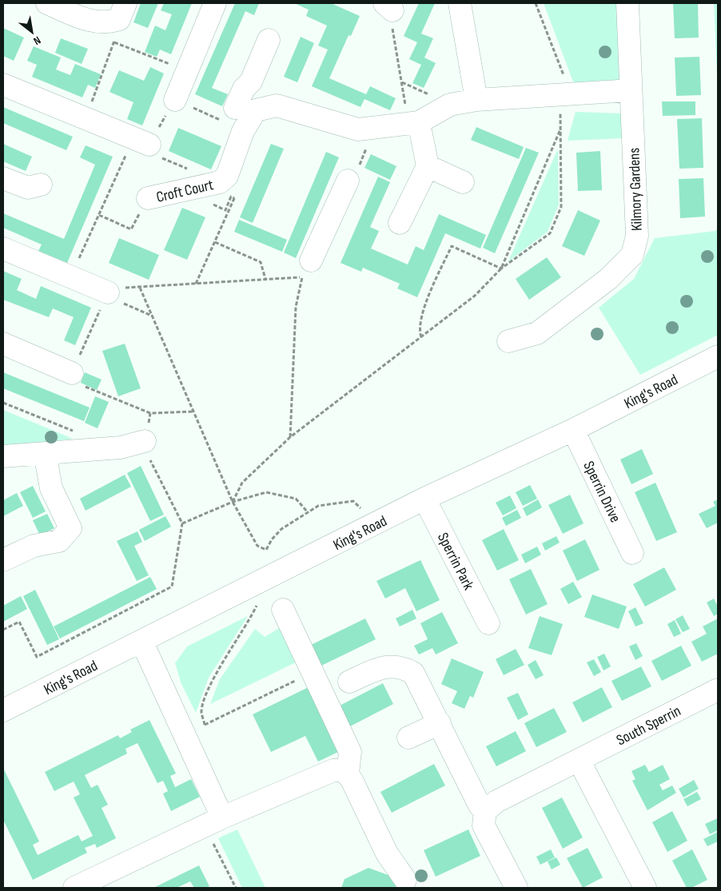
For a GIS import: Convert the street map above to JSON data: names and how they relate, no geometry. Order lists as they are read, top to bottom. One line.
{"streets":{"street":["Kilmory Gardens","Croft Court","King's Road","Sperrin Drive","Sperrin Park","South Sperrin"]},"crossings":[["King's Road","Sperrin Drive"],["King's Road","Sperrin Park"]],"north":"bottom right"}
